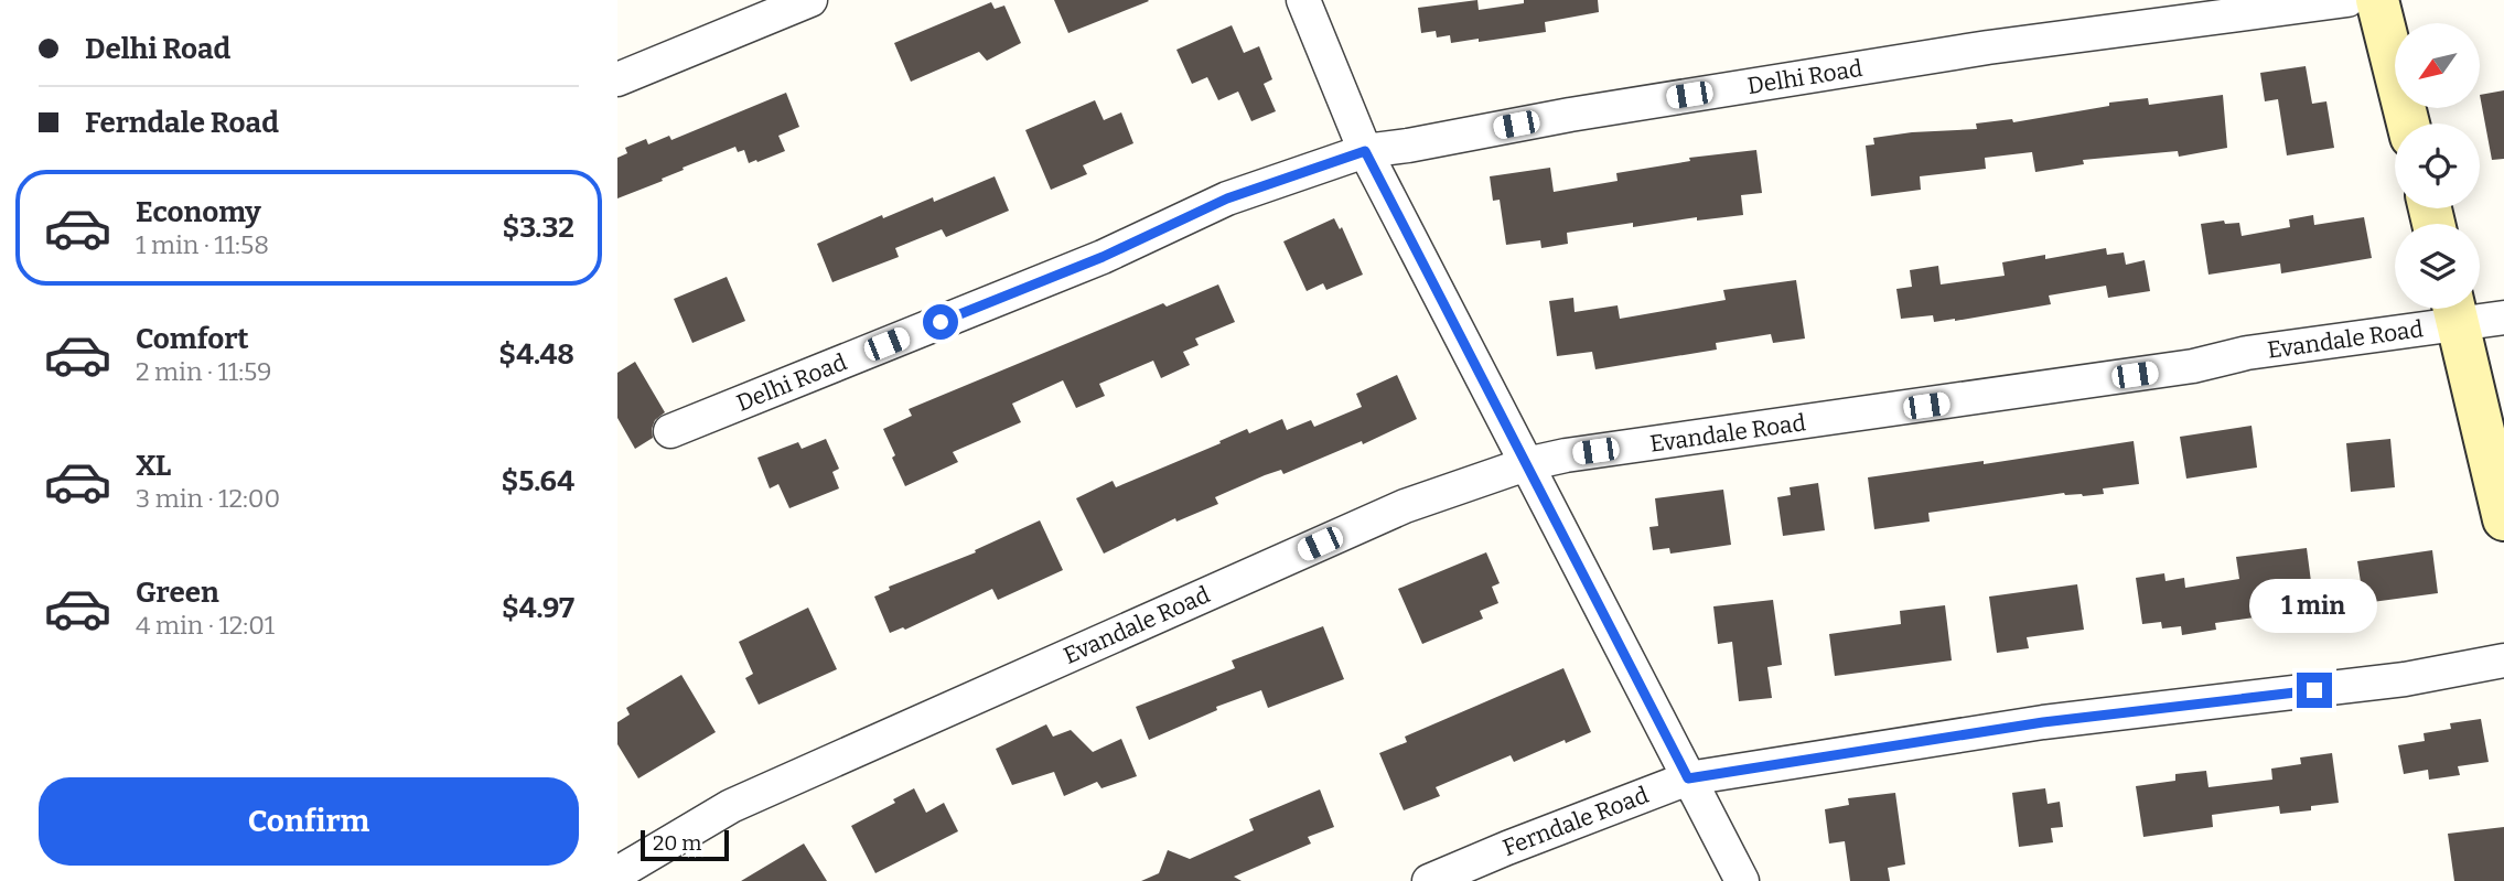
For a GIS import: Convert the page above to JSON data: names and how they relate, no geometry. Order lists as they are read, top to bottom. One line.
{"streets":{"street":["Delhi Road","Evandale Road","Ferndale Road"]},"scale_bar":"20 m","north":"bottom left","page":{"banner":["Delhi Road","Ferndale Road"],"list":[{"name":"Economy","note":"1 min · 11:58","value":"$3.32"},{"name":"Comfort","note":"2 min · 11:59","value":"$4.48"},{"name":"XL","note":"3 min · 12:00","value":"$5.64"},{"name":"Green","note":"4 min · 12:01","value":"$4.97"}],"bubble":"1 min","buttons":"Confirm","scale":"20 m"}}
